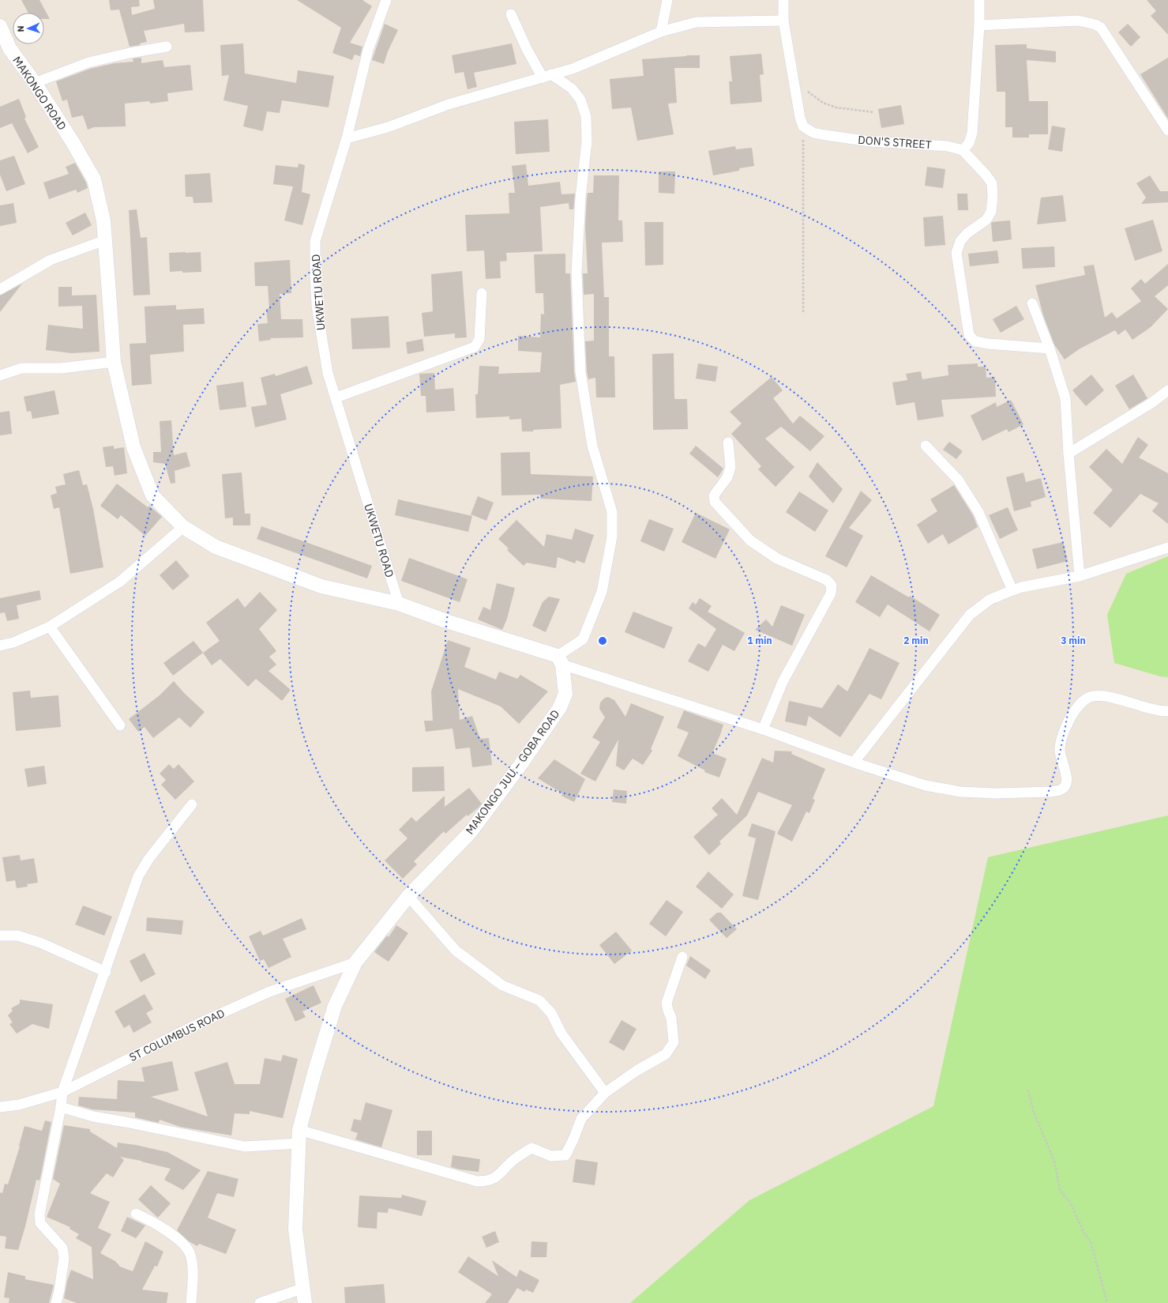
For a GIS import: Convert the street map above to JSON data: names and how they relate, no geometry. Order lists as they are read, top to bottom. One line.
{"streets":{"street":["MAKONGO ROAD","DON'S STREET","UKWETU ROAD","MAKONGO JUU – GOBA ROAD","ST COLUMBUS ROAD"]},"crossings":[["MAKONGO ROAD","UKWETU ROAD"],["MAKONGO ROAD","MAKONGO JUU – GOBA ROAD"],["MAKONGO JUU – GOBA ROAD","ST COLUMBUS ROAD"]],"north":"left","rings":["1 min","2 min","3 min"]}
